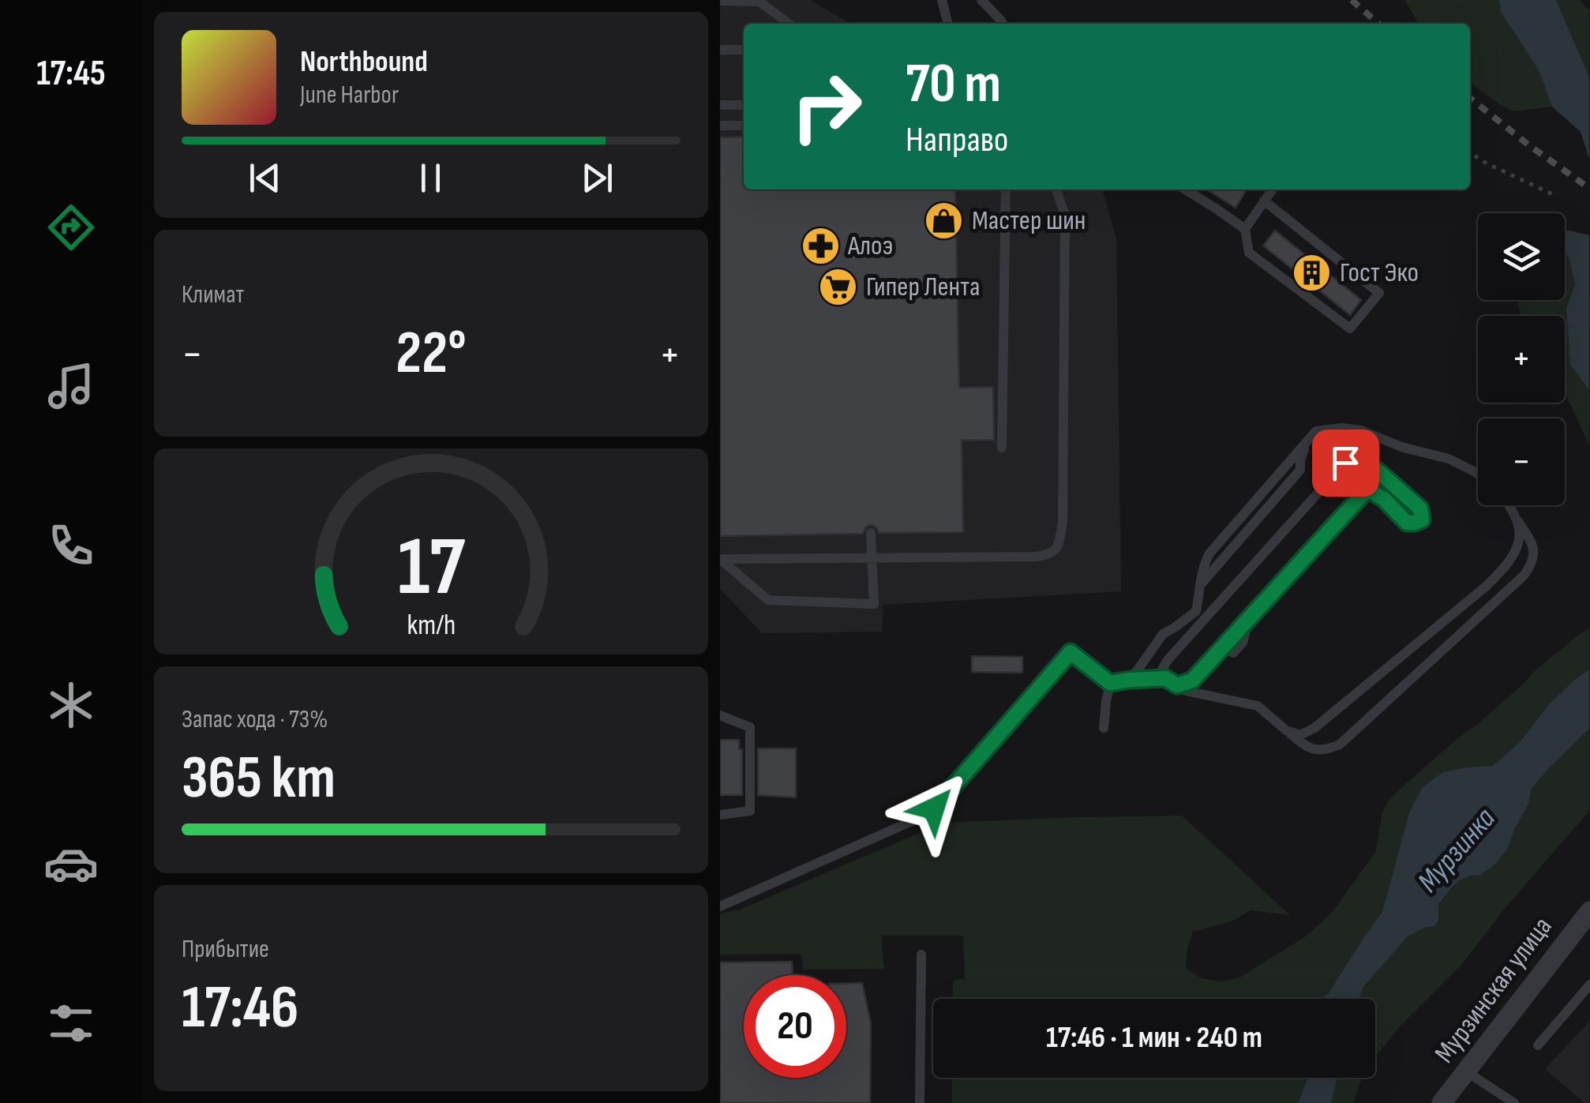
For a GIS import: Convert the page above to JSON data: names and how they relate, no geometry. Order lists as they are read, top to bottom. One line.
{"streets":{"street":["Мурзинская улица"]},"water":["Мурзинка"],"places":{"shop":["Мастер шин"],"pharmacy":["Алоэ"],"building":["Гост Эко"],"supermarket":["Гипер Лента"]},"page":{"tabs":"17:45","turn":["70 m","Направо"],"song":["Northbound","June Harbor"],"map_buttons":["+","−"],"tile":["Климат",["Запас хода · 73%","365 km"],["Прибытие","17:46"]],"heat":["−","22°","+"],"limit":"20","trip":"17:46 · 1 мин · 240 m","gauge":["17","km/h"]}}
